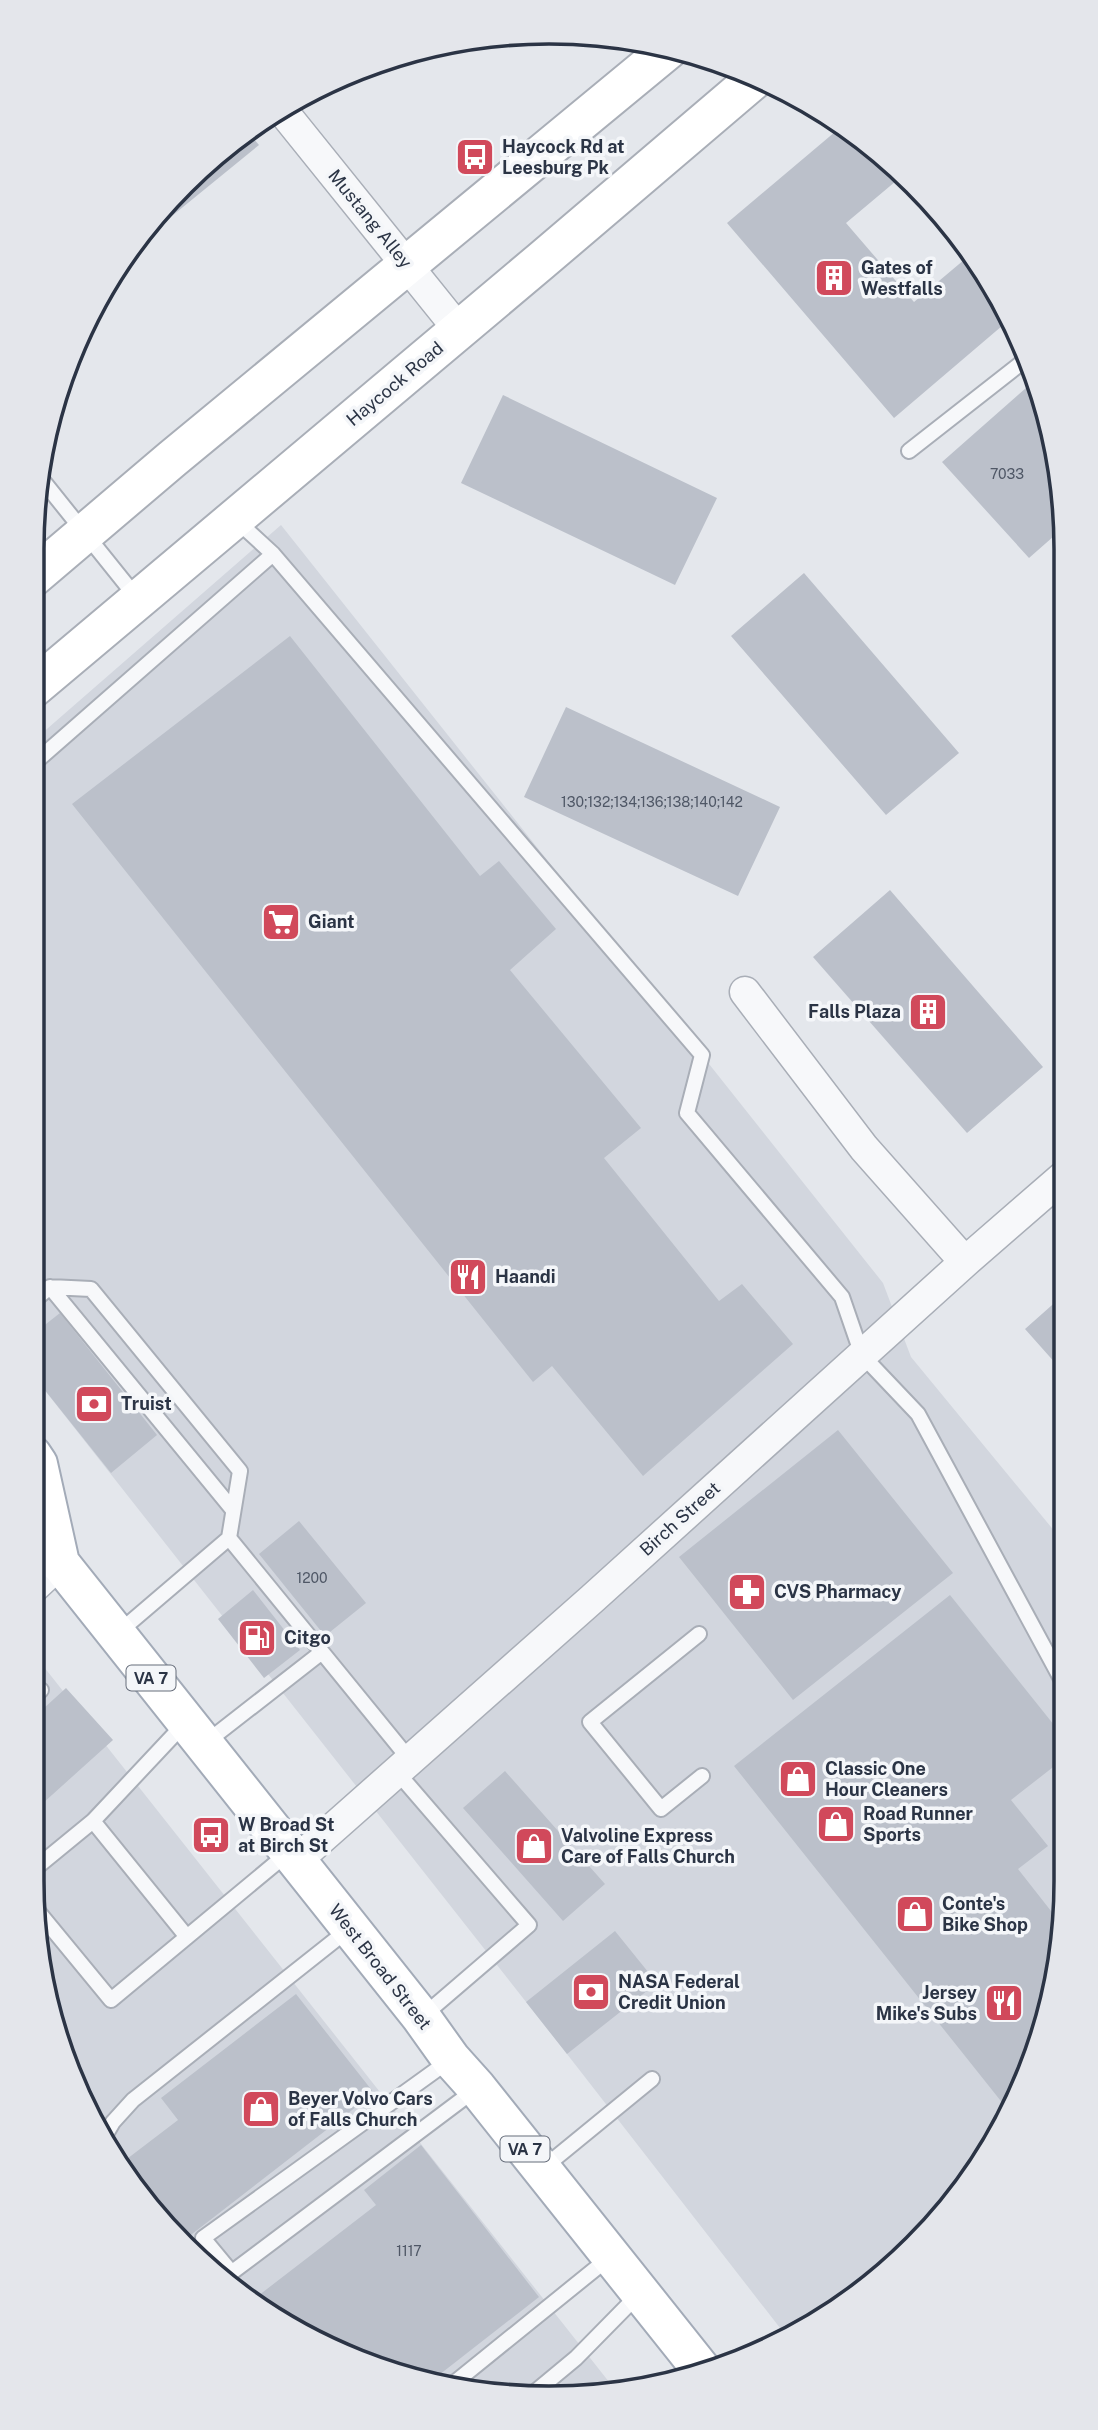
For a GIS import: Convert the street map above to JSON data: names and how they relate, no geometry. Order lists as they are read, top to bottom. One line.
{"streets":{"main road":["Haycock Road","VA 7","West Broad Street"],"street":["Mustang Alley","Birch Street"]},"crossings":[["Mustang Alley","Haycock Road"],["Birch Street","West Broad Street"]],"places":{"bus stop":["Haycock Rd at Leesburg Pk","W Broad St at Birch St"],"building":["Gates of Westfalls","Falls Plaza"],"supermarket":["Giant"],"restaurant":["Haandi","Jersey Mike's Subs"],"bank":["Truist","NASA Federal Credit Union"],"pharmacy":["CVS Pharmacy"],"fuel station":["Citgo"],"shop":["Classic One Hour Cleaners","Road Runner Sports","Valvoline Express Care of Falls Church","Conte's Bike Shop","Beyer Volvo Cars of Falls Church"]},"house_numbers":["7033","130;132;134;136;138;140;142","1200","1117"]}
